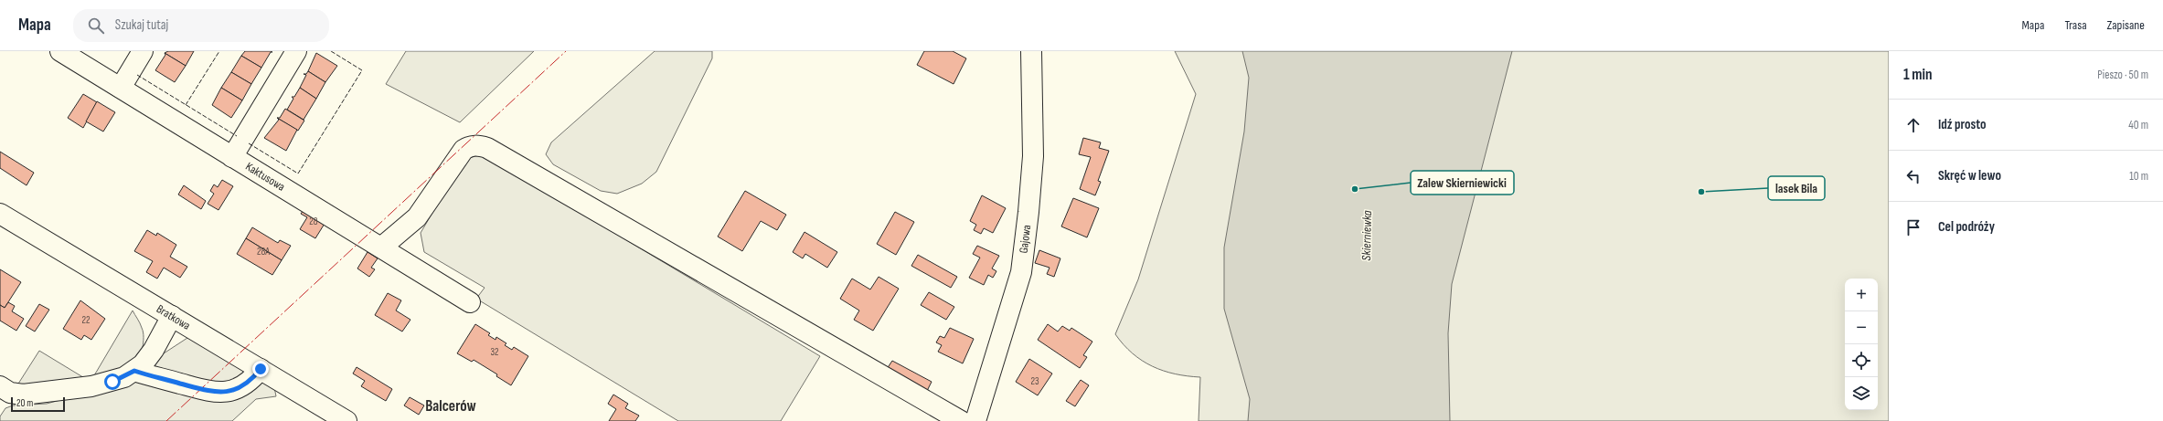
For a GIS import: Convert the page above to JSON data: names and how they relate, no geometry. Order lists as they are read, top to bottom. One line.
{"streets":{"street":["Kaktusowa","Gajowa","Bratkowa"]},"districts":["Balcerów"],"water":["Skierniewka"],"places":["Zalew Skierniewicki","lasek Bila"],"house_numbers":["28","28A","22","32","23"],"scale_bar":"20 m","page":{"header":"Mapa","search":"Szukaj tutaj","nav":["Mapa","Trasa","Zapisane"],"heading":["1 min","Pieszo · 50 m"],"list":[["Idź prosto","40 m"],["Skręć w lewo","10 m"],"Cel podróży"],"map_buttons":["+","−"],"scale":"20 m"}}
